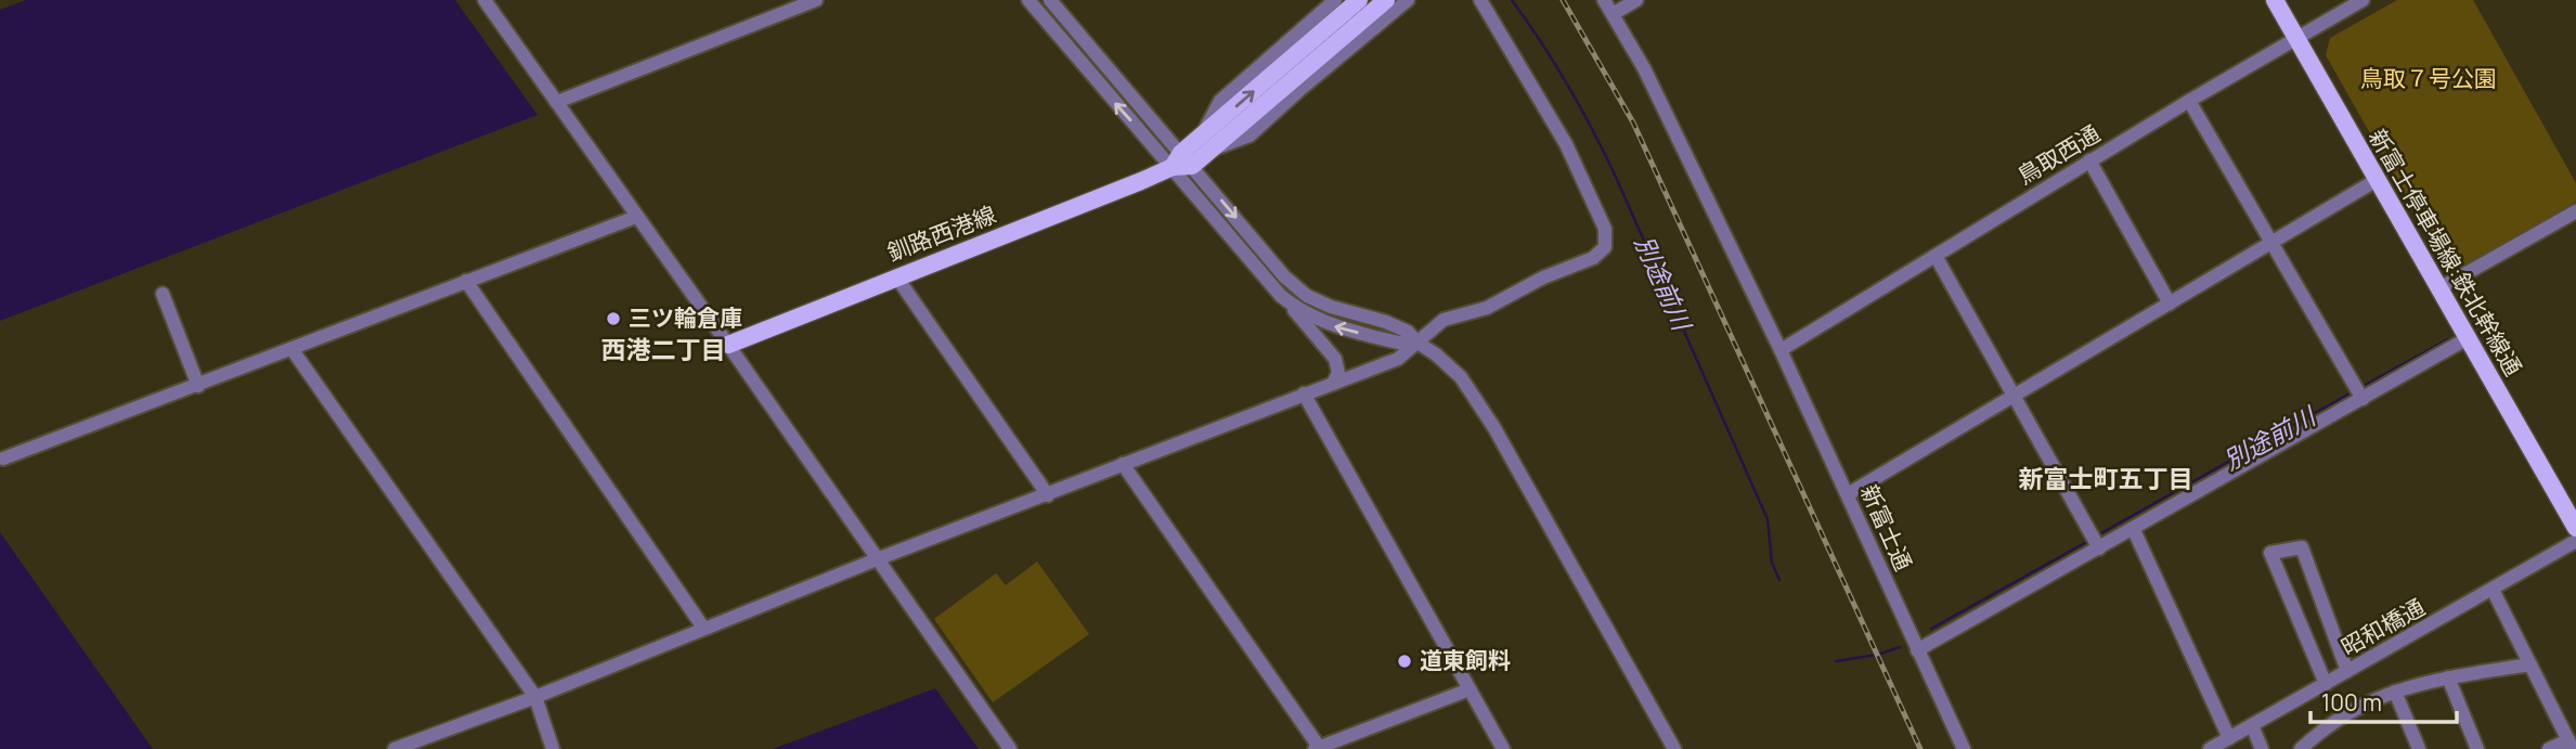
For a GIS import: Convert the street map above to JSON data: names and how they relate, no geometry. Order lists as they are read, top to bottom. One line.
{"streets":{"main road":["釧路西港線","新富士停車場線:鉄北幹線通"],"street":["鳥取西通","新富士通","昭和橋通"]},"crossings":[["鳥取西通","新富士停車場線:鉄北幹線通"],["鳥取西通","新富士通"]],"districts":["西港二丁目","新富士町五丁目"],"water":["別途前川"],"parks":["鳥取７号公園"],"places":["三ツ輪倉庫","道東飼料"],"scale_bar":"100 m"}
